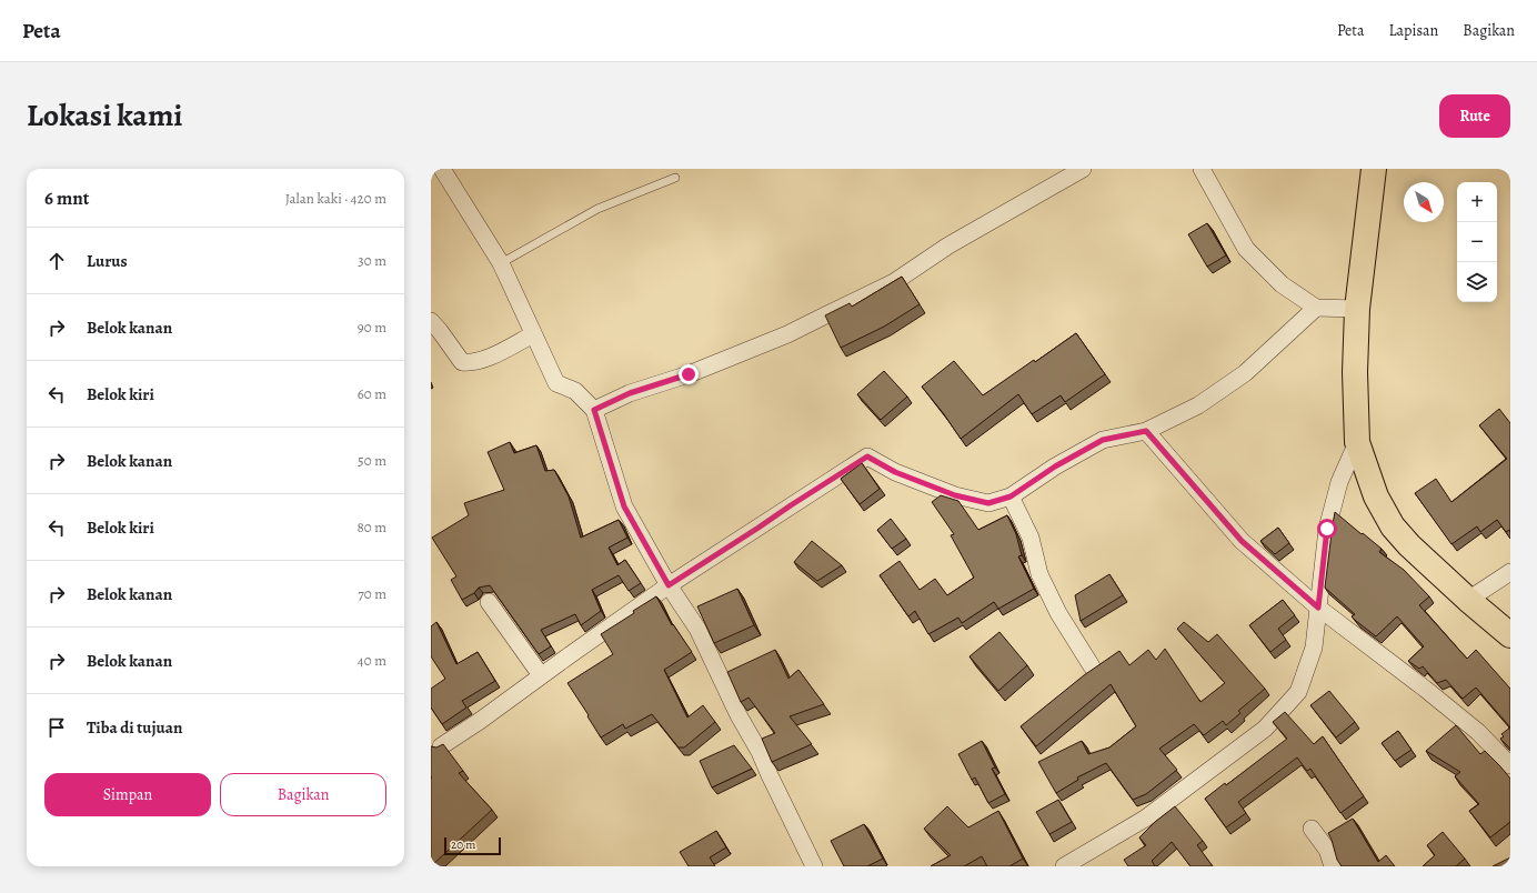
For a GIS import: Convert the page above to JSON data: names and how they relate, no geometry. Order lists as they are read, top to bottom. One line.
{"scale_bar":"20 m","north":"bottom right","page":{"header":"Peta","nav":["Peta","Lapisan","Bagikan"],"title":"Lokasi kami","buttons":["Rute",["Simpan","Bagikan"]],"heading":["6 mnt","Jalan kaki · 420 m"],"map_buttons":["+","−"],"list":[["Lurus","30 m"],["Belok kanan","90 m"],["Belok kiri","60 m"],["Belok kanan","50 m"],["Belok kiri","80 m"],["Belok kanan","70 m"],["Belok kanan","40 m"],"Tiba di tujuan"],"scale":"20 m"}}
